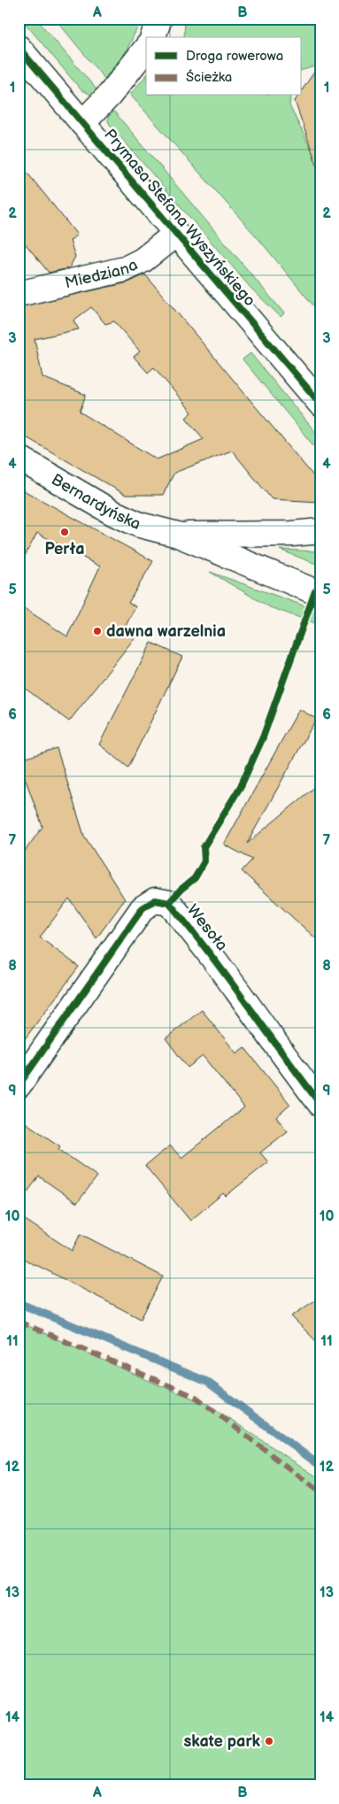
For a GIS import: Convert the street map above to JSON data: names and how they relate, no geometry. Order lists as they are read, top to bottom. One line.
{"streets":{"street":["Prymasa Stefana Wyszyńskiego","Miedziana","Bernardyńska","Wesoła"]},"crossings":[["Prymasa Stefana Wyszyńskiego","Miedziana"]],"places":["Perła","dawna warzelnia","skate park"],"legend":["Droga rowerowa","Ścieżka"],"grid":{"columns":["A","B"],"rows":["1","2","3","4","5","6","7","8","9","10","11","12","13","14"]}}
